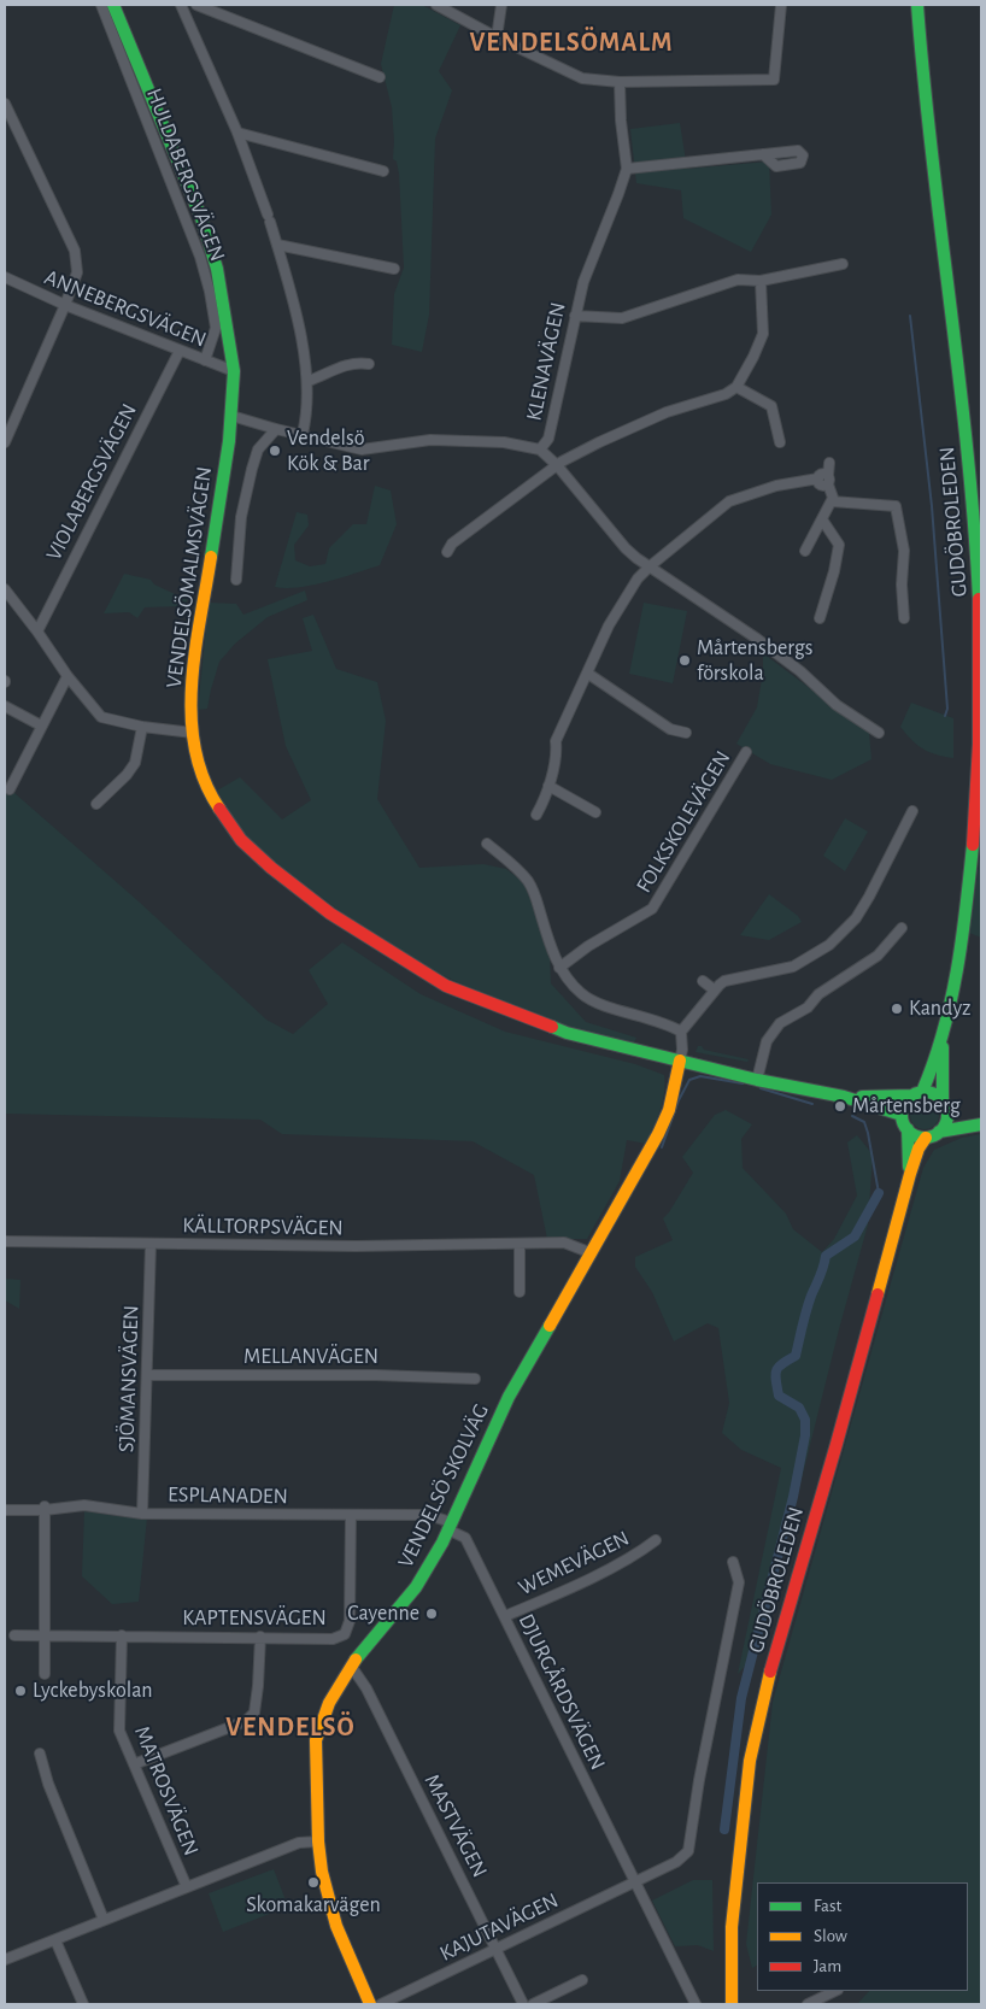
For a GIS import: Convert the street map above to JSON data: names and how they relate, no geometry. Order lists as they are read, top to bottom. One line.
{"streets":{"street":["HULDABERGSVÄGEN","ANNEBERGSVÄGEN","KLENAVÄGEN","VIOLABERGSVÄGEN","GUDÖBROLEDEN","VENDELSÖMALMSVÄGEN","FOLKSKOLEVÄGEN","KÄLLTORPSVÄGEN","MELLANVÄGEN","SJÖMANSVÄGEN","VENDELSÖ SKOLVÄG","ESPLANADEN","WEMEVÄGEN","KAPTENSVÄGEN","DJURGÅRDSVÄGEN","MATROSVÄGEN","MASTVÄGEN","KAJUTAVÄGEN"]},"crossings":[["HULDABERGSVÄGEN","ANNEBERGSVÄGEN"],["ANNEBERGSVÄGEN","VIOLABERGSVÄGEN"],["ANNEBERGSVÄGEN","VENDELSÖMALMSVÄGEN"],["KLENAVÄGEN","VENDELSÖMALMSVÄGEN"],["GUDÖBROLEDEN","VENDELSÖMALMSVÄGEN"],["VENDELSÖMALMSVÄGEN","VENDELSÖ SKOLVÄG"],["KÄLLTORPSVÄGEN","SJÖMANSVÄGEN"],["KÄLLTORPSVÄGEN","VENDELSÖ SKOLVÄG"],["MELLANVÄGEN","SJÖMANSVÄGEN"],["SJÖMANSVÄGEN","ESPLANADEN"],["VENDELSÖ SKOLVÄG","ESPLANADEN"],["VENDELSÖ SKOLVÄG","DJURGÅRDSVÄGEN"],["VENDELSÖ SKOLVÄG","MASTVÄGEN"],["ESPLANADEN","KAPTENSVÄGEN"],["ESPLANADEN","DJURGÅRDSVÄGEN"],["WEMEVÄGEN","DJURGÅRDSVÄGEN"],["KAPTENSVÄGEN","MATROSVÄGEN"],["DJURGÅRDSVÄGEN","KAJUTAVÄGEN"],["MASTVÄGEN","KAJUTAVÄGEN"]],"districts":["VENDELSÖMALM","VENDELSÖ"],"places":["Vendelsö Kök & Bar","Mårtensbergs förskola","Kandyz","Mårtensberg","Cayenne","Lyckebyskolan","Skomakarvägen"],"legend":["Fast","Slow","Jam"]}
